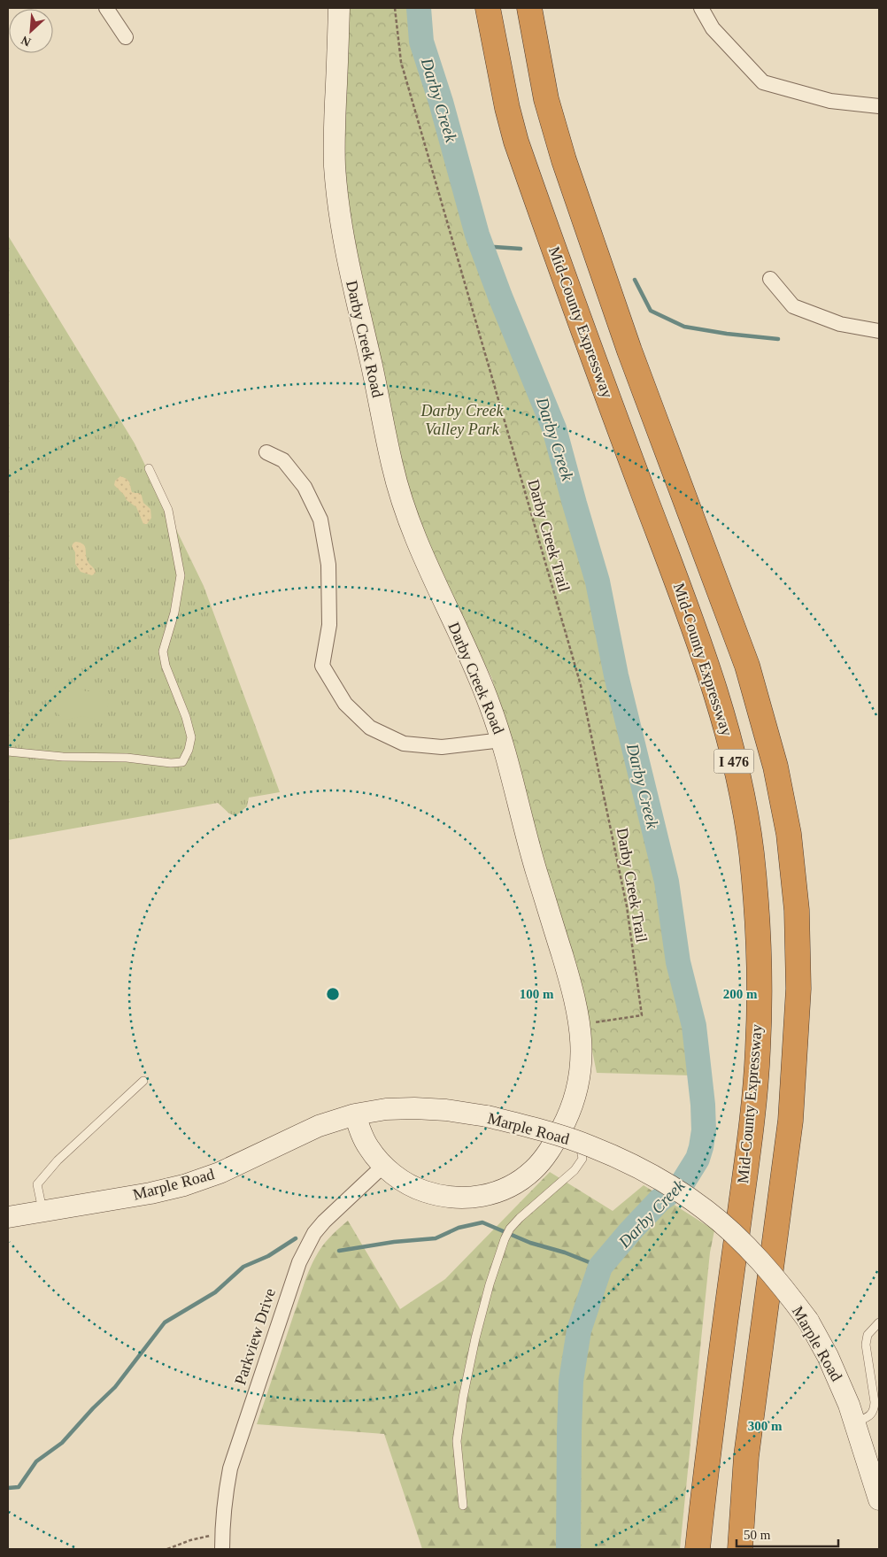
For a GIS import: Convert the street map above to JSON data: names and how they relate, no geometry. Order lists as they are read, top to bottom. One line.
{"streets":{"highway":["Mid-County Expressway","I 476"],"street":["Darby Creek Road","Marple Road","Parkview Drive"],"path":["Darby Creek Trail"]},"crossings":[["Darby Creek Road","Darby Creek Trail"],["Darby Creek Road","Marple Road"],["Darby Creek Road","Parkview Drive"]],"water":["Darby Creek"],"parks":["Darby Creek Valley Park"],"scale_bar":"50 m","north":"bottom left","rings":["100 m","200 m","300 m"]}
